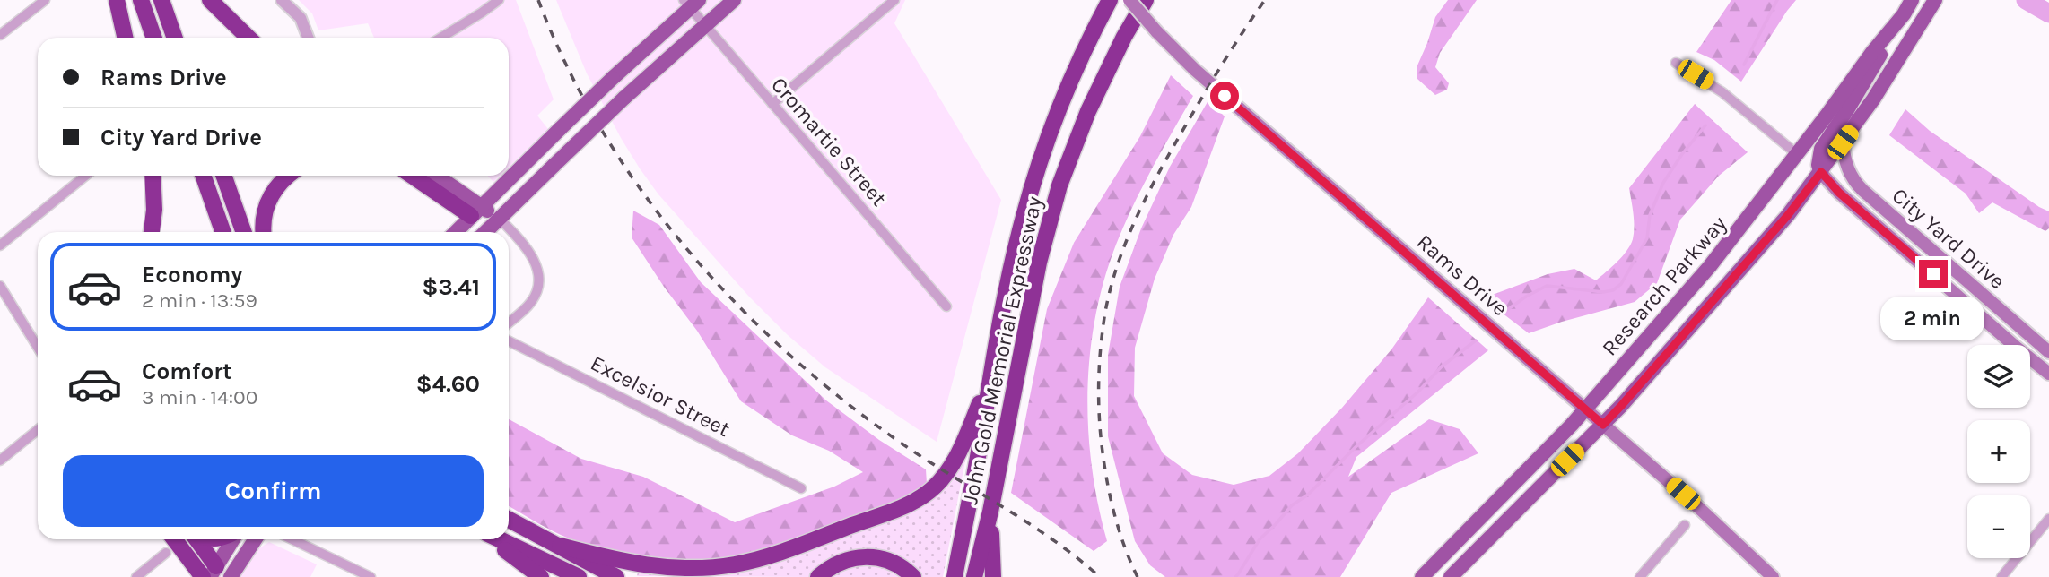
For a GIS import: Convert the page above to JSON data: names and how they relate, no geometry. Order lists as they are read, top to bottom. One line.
{"streets":{"highway":["John Gold Memorial Expressway"],"main road":["City Yard Drive","Rams Drive","Research Parkway"],"street":["Cromartie Street","Excelsior Street"]},"crossings":[["Rams Drive","Research Parkway"]],"page":{"banner":["Rams Drive","City Yard Drive"],"list":[{"name":"Economy","note":"2 min · 13:59","value":"$3.41"},{"name":"Comfort","note":"3 min · 14:00","value":"$4.60"}],"bubble":"2 min","map_buttons":["+","−"],"buttons":"Confirm"}}
